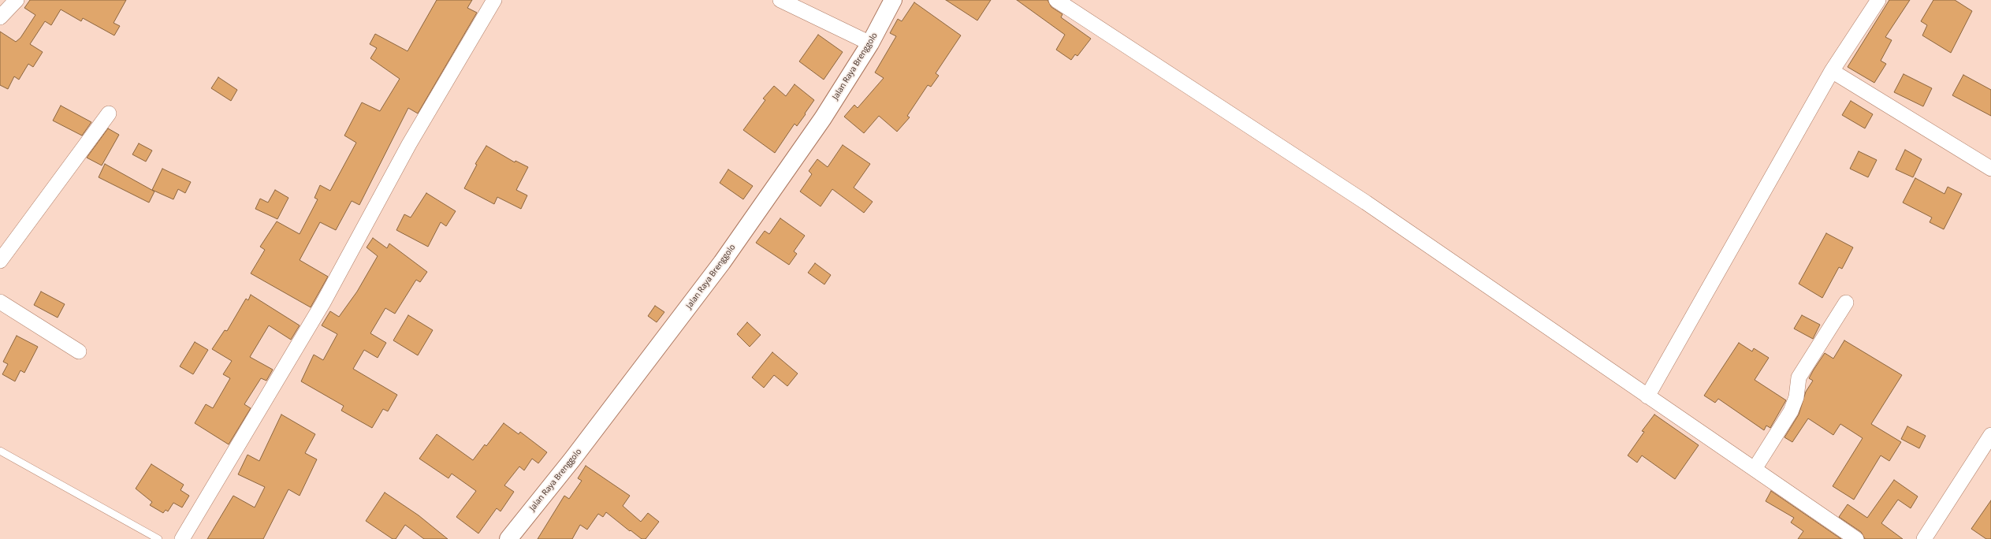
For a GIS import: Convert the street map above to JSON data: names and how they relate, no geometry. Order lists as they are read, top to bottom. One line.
{"streets":{"main road":["Jalan Raya Brenggolo"]}}
